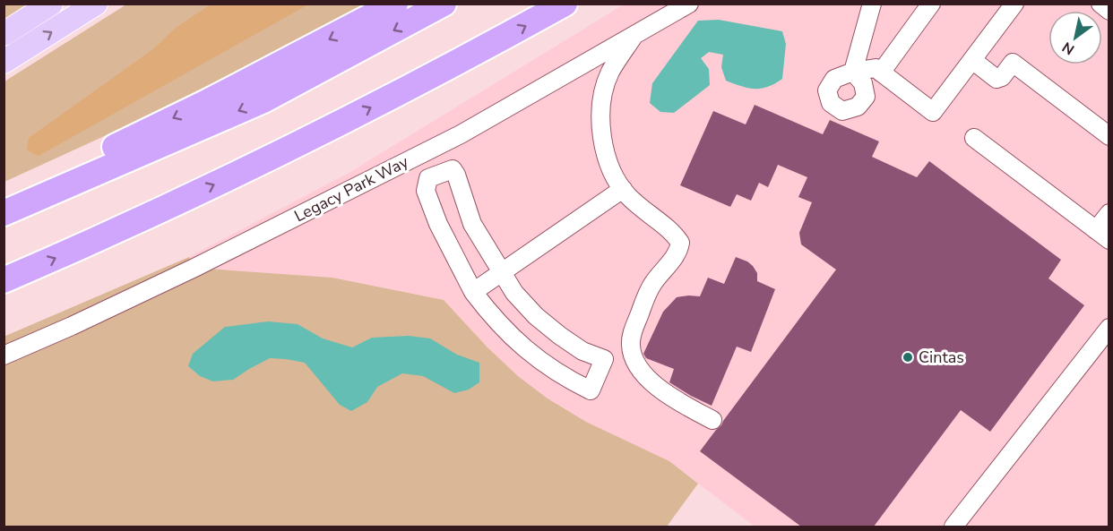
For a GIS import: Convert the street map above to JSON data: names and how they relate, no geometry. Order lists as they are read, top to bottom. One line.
{"streets":{"lane":["Legacy Park Way"]},"places":["Cintas"],"north":"bottom left"}
